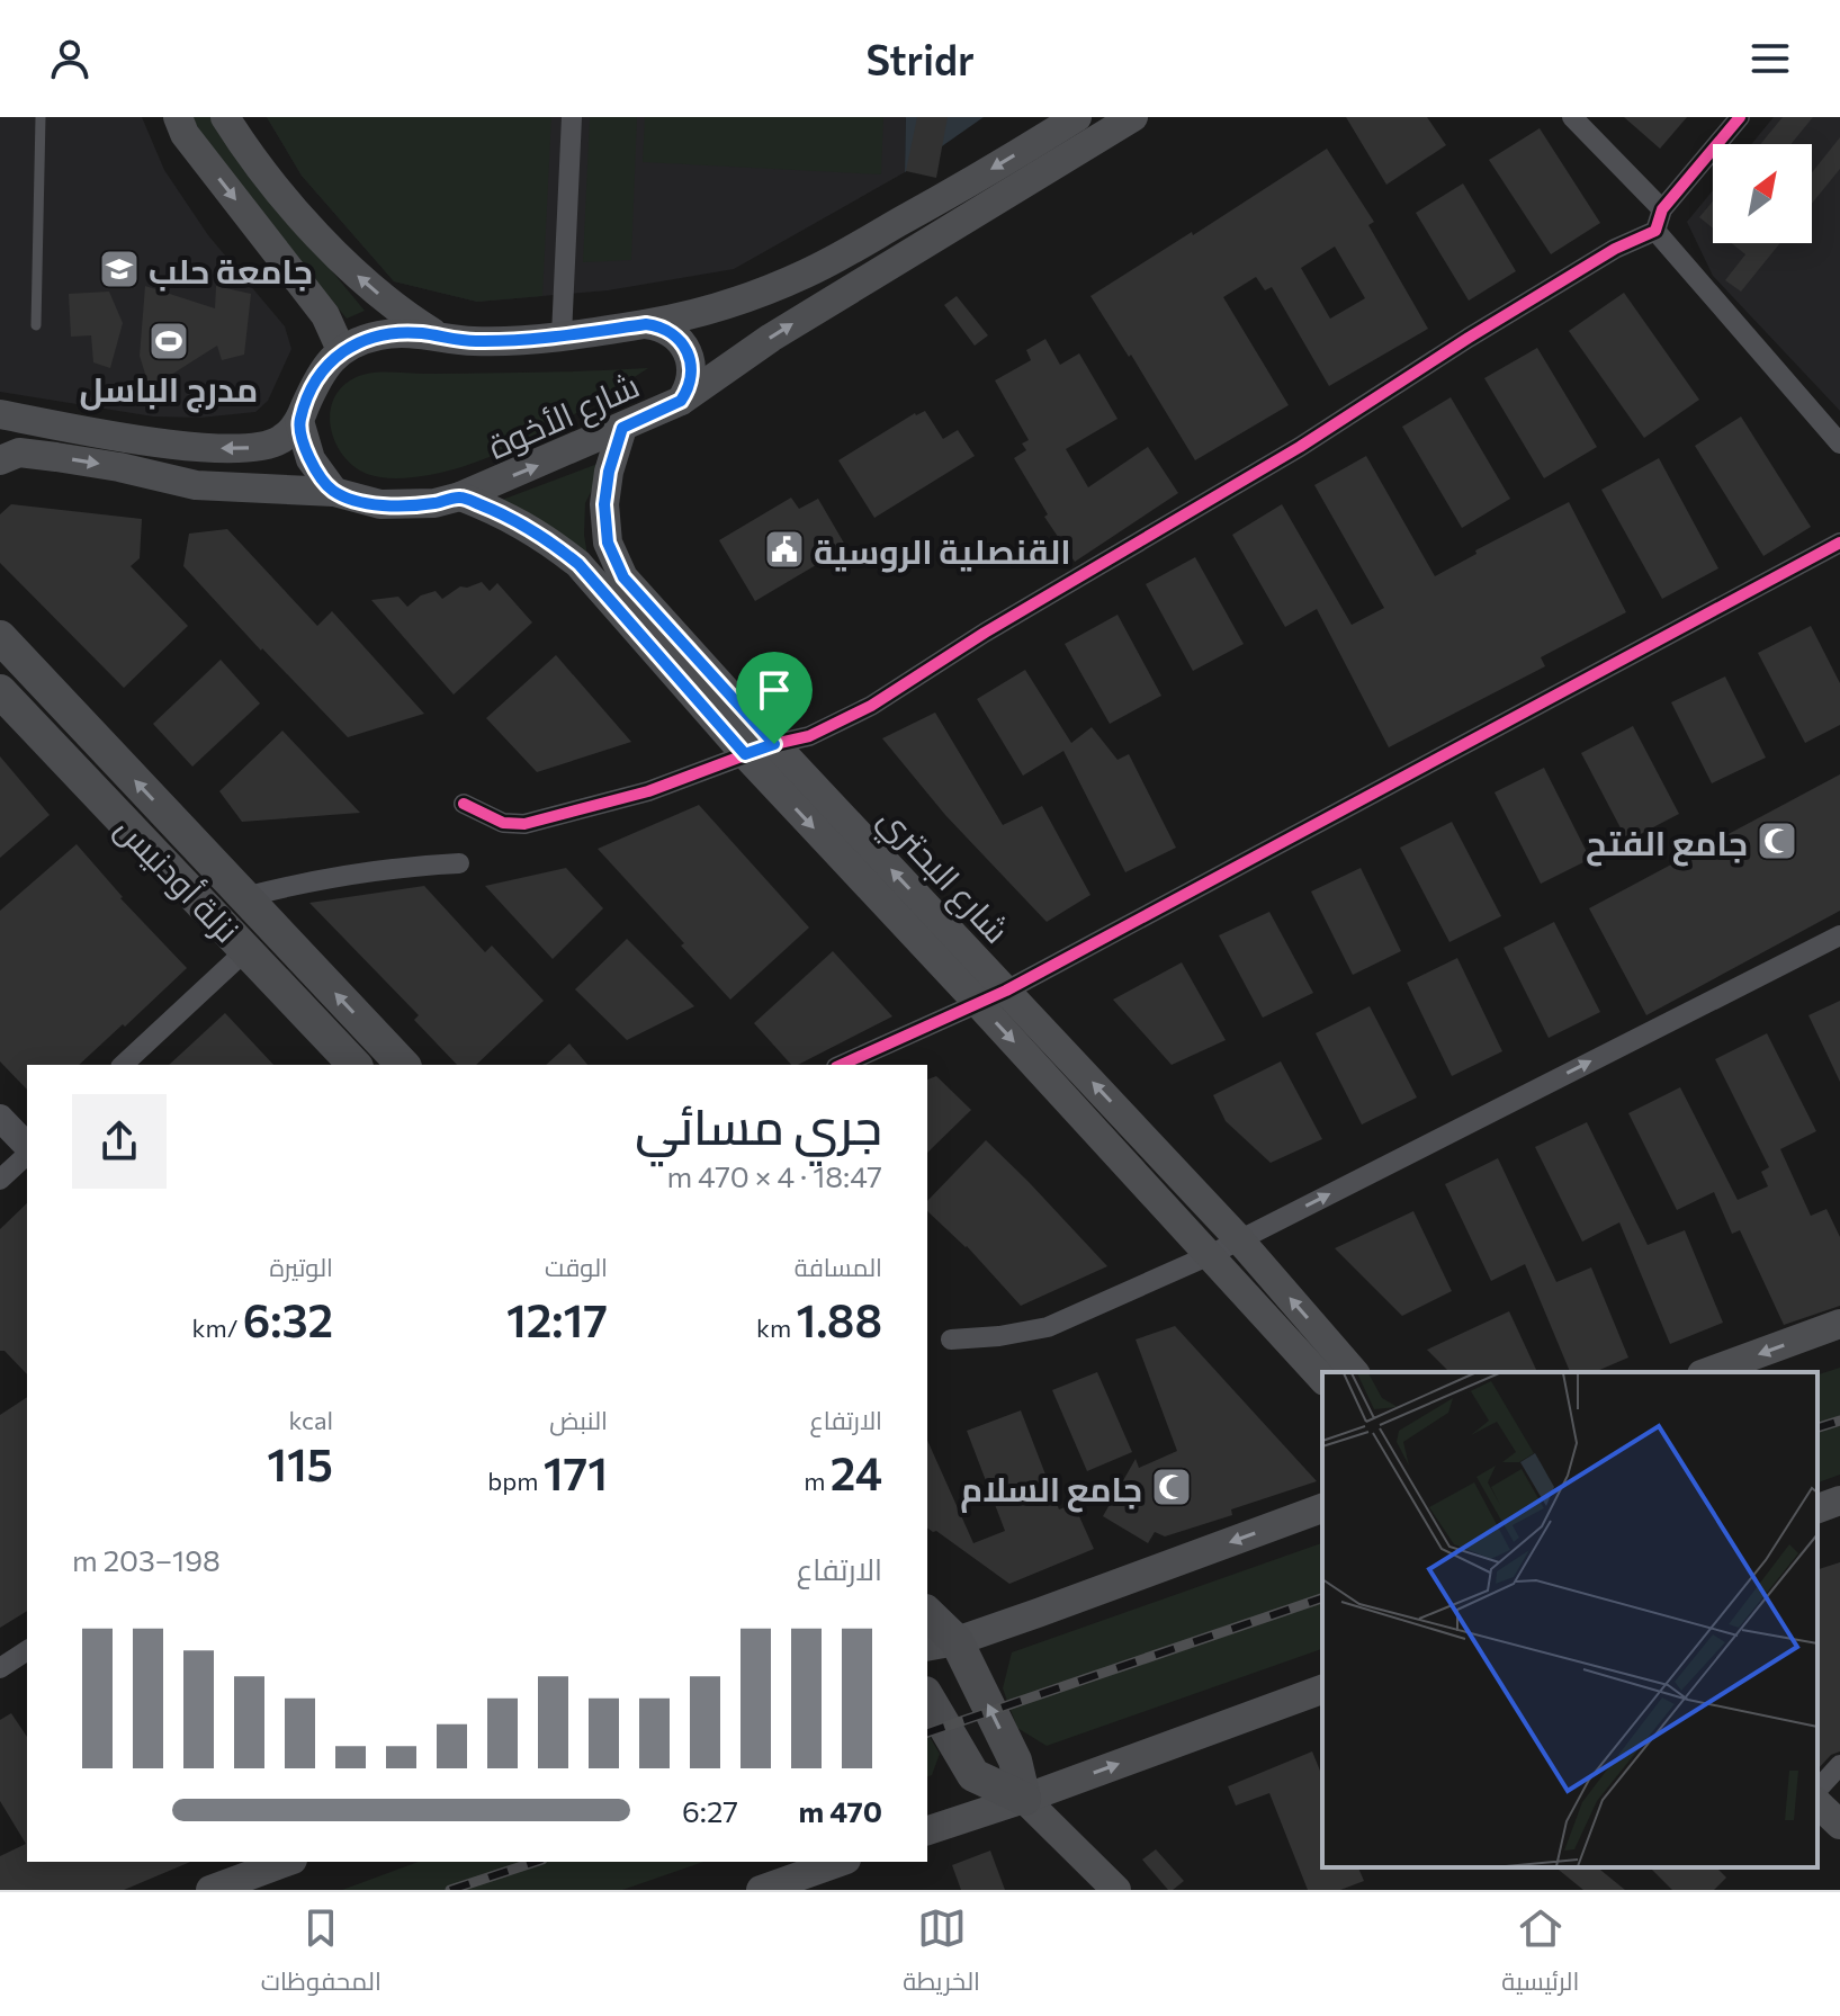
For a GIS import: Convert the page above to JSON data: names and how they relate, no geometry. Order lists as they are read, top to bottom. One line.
{"streets":{"main road":["شارع الأخوة","شارع البحتري","نزلة أودنيس"]},"crossings":[["شارع الأخوة","شارع البحتري"]],"places":{"school or university":["جامعة حلب"],"sports":["مدرج الباسل"],"public building":["القنصلية الروسية"],"mosque":["جامع الفتح","جامع السلام"]},"north":"top right","page":{"header":"Stridr","heading":["جري مسائي","18:47 · 4 × 470 m"],"stats":[["المسافة","1.88 km"],["الوقت","12:17"],["الوتيرة","6:32 /km"],["الارتفاع","24 m"],["النبض","171 bpm"],["kcal","115"]],"chart":["الارتفاع","198–203 m"],"list":[{"name":"470 m","note":"6:27"}],"tabs":["الرئيسية","الخريطة","المحفوظات"]}}
